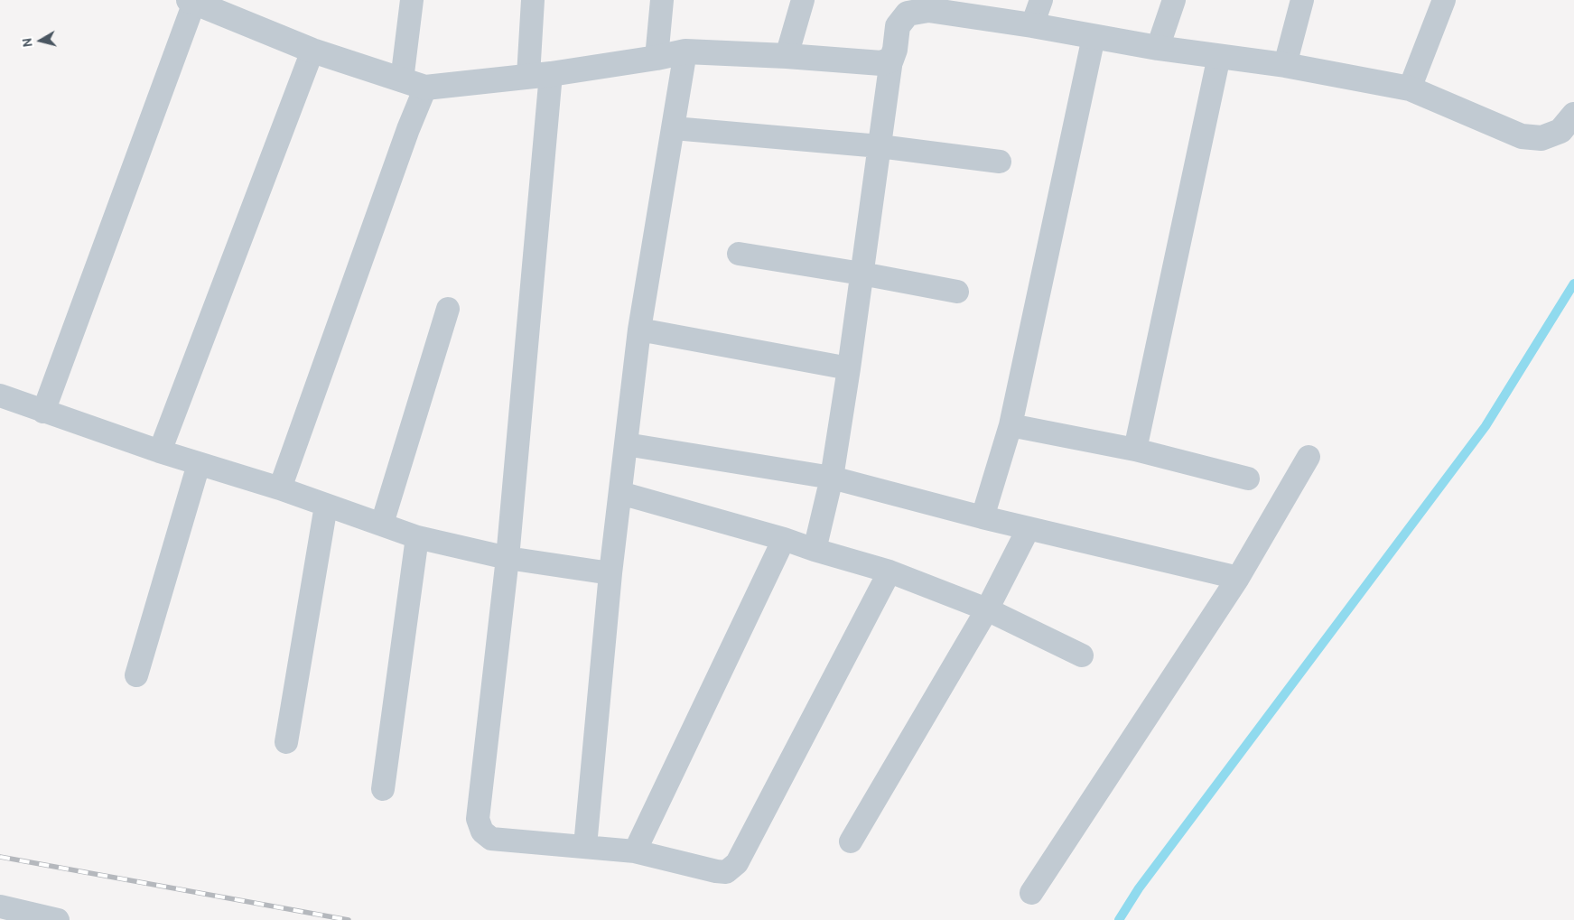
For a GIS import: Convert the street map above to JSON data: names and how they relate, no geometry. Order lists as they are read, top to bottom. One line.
{"north":"left"}
